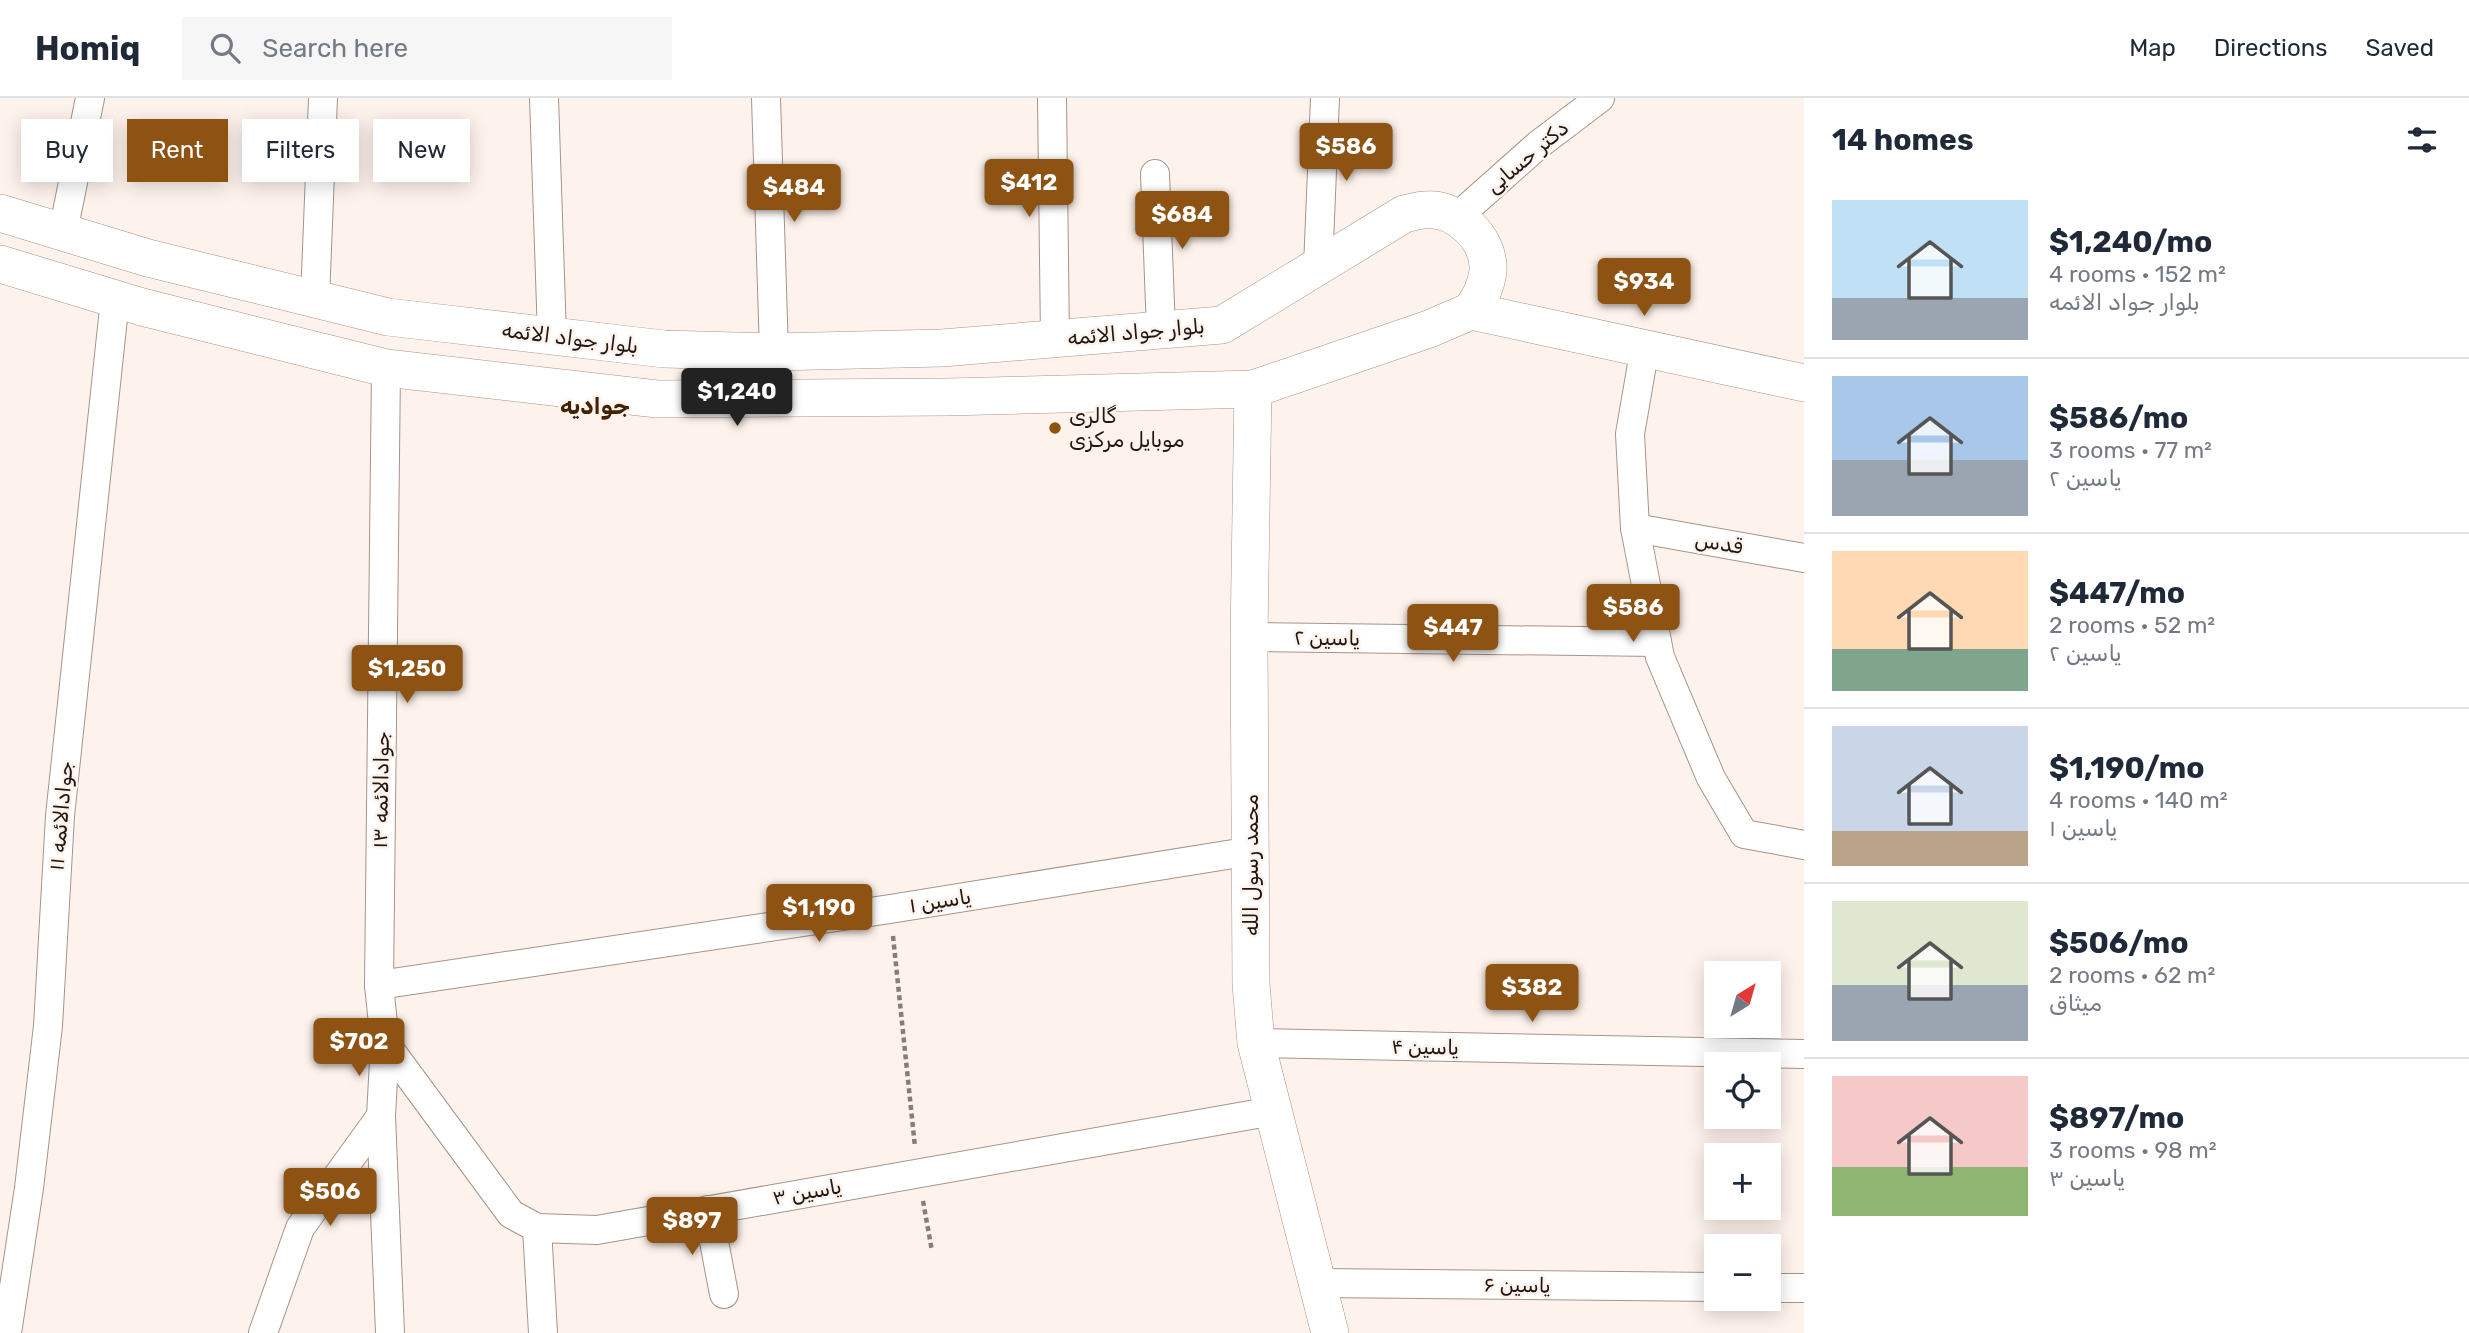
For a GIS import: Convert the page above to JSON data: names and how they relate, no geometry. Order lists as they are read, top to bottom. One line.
{"streets":{"street":["دکتر حسابی","بلوار جواد الائمه","قدس","یاسین ۲","جوادالائمه ۱۳","جوادالائمه ۱۱","محمد رسول الله","یاسین ۱","یاسین ۴","یاسین ۳","یاسین ۶"]},"crossings":[["دکتر حسابی","بلوار جواد الائمه"],["یاسین ۲","محمد رسول الله"],["جوادالائمه ۱۳","یاسین ۱"],["محمد رسول الله","یاسین ۱"],["محمد رسول الله","یاسین ۴"],["محمد رسول الله","یاسین ۳"],["محمد رسول الله","یاسین ۶"]],"districts":["جوادیه"],"places":["گالری موبایل مرکزی"],"north":"top right","page":{"header":"Homiq","search":"Search here","nav":["Map","Directions","Saved"],"heading":"14 homes","chip":["Buy","Rent","Filters","New"],"price":["$586","$412","$484","$684","$934","$1,240","$586","$447","$1,250","$1,190","$382","$702","$506","$897"],"list":[{"name":"$1,240/mo","note":"4 rooms · 152 m² · بلوار جواد الائمه"},{"name":"$586/mo","note":"3 rooms · 77 m² · یاسین ۲"},{"name":"$447/mo","note":"2 rooms · 52 m² · یاسین ۲"},{"name":"$1,190/mo","note":"4 rooms · 140 m² · یاسین ۱"},{"name":"$506/mo","note":"2 rooms · 62 m² · میثاق"},{"name":"$897/mo","note":"3 rooms · 98 m² · یاسین ۳"}],"map_buttons":["+","−"]}}
